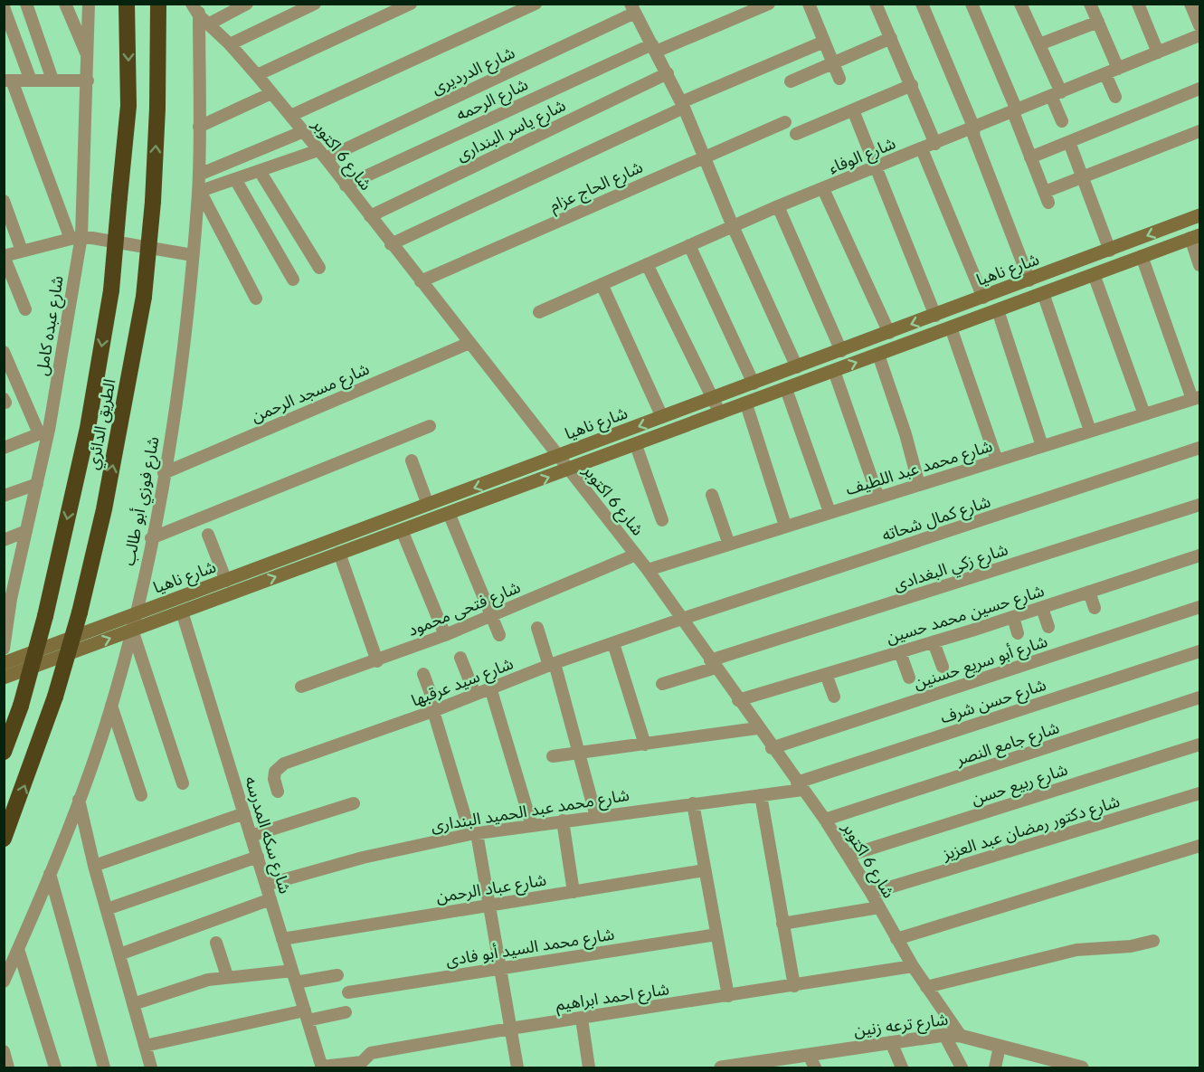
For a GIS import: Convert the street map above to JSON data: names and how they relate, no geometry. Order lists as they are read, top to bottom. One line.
{"streets":{"highway":["الطريق الدائري"],"main road":["شارع ناهيا"],"street":["شارع الدرديرى","شارع الرحمه","شارع ياسر البندارى","شارع 6 اكتوبر","شارع الوفاء","شارع الحاج عزام","شارع عبده كامل","شارع مسجد الرحمن","شارع محمد عبد اللطيف","شارع فوزي أبو طالب","شارع كمال شحاته","شارع زكي البغدادى","شارع فتحى محمود","شارع حسين محمد حسين","شارع أبو سريع حسنين","شارع سيد عرقبها","شارع حسن شرف","شارع جامع النصر","شارع ربيع حسن","شارع محمد عبد الحميد البندارى","شارع دكتور رمضان عبد العزيز","شارع سكه المدرسه","شارع عباد الرحمن","شارع محمد السيد أبو فادى","شارع احمد ابراهيم","شارع ترعه زنين"]},"crossings":[["شارع الدرديرى","شارع 6 اكتوبر"],["شارع الدرديرى","شارع فوزي أبو طالب"],["شارع الرحمه","شارع 6 اكتوبر"],["شارع ياسر البندارى","شارع 6 اكتوبر"],["شارع 6 اكتوبر","شارع الحاج عزام"],["شارع 6 اكتوبر","شارع ناهيا"],["شارع 6 اكتوبر","شارع مسجد الرحمن"],["شارع 6 اكتوبر","شارع محمد عبد اللطيف"],["شارع 6 اكتوبر","شارع فوزي أبو طالب"],["شارع 6 اكتوبر","شارع كمال شحاته"],["شارع 6 اكتوبر","شارع زكي البغدادى"],["شارع 6 اكتوبر","شارع فتحى محمود"],["شارع 6 اكتوبر","شارع حسين محمد حسين"],["شارع 6 اكتوبر","شارع أبو سريع حسنين"],["شارع 6 اكتوبر","شارع سيد عرقبها"],["شارع 6 اكتوبر","شارع حسن شرف"],["شارع 6 اكتوبر","شارع جامع النصر"],["شارع 6 اكتوبر","شارع ربيع حسن"],["شارع 6 اكتوبر","شارع محمد عبد الحميد البندارى"],["شارع 6 اكتوبر","شارع دكتور رمضان عبد العزيز"],["شارع 6 اكتوبر","شارع احمد ابراهيم"],["شارع 6 اكتوبر","شارع ترعه زنين"],["شارع ناهيا","شارع فوزي أبو طالب"],["شارع ناهيا","شارع سكه المدرسه"],["شارع مسجد الرحمن","شارع فوزي أبو طالب"],["شارع كمال شحاته","شارع سيد عرقبها"],["شارع حسن شرف","شارع محمد عبد الحميد البندارى"],["شارع محمد عبد الحميد البندارى","شارع سكه المدرسه"],["شارع سكه المدرسه","شارع عباد الرحمن"],["شارع سكه المدرسه","شارع احمد ابراهيم"]]}
